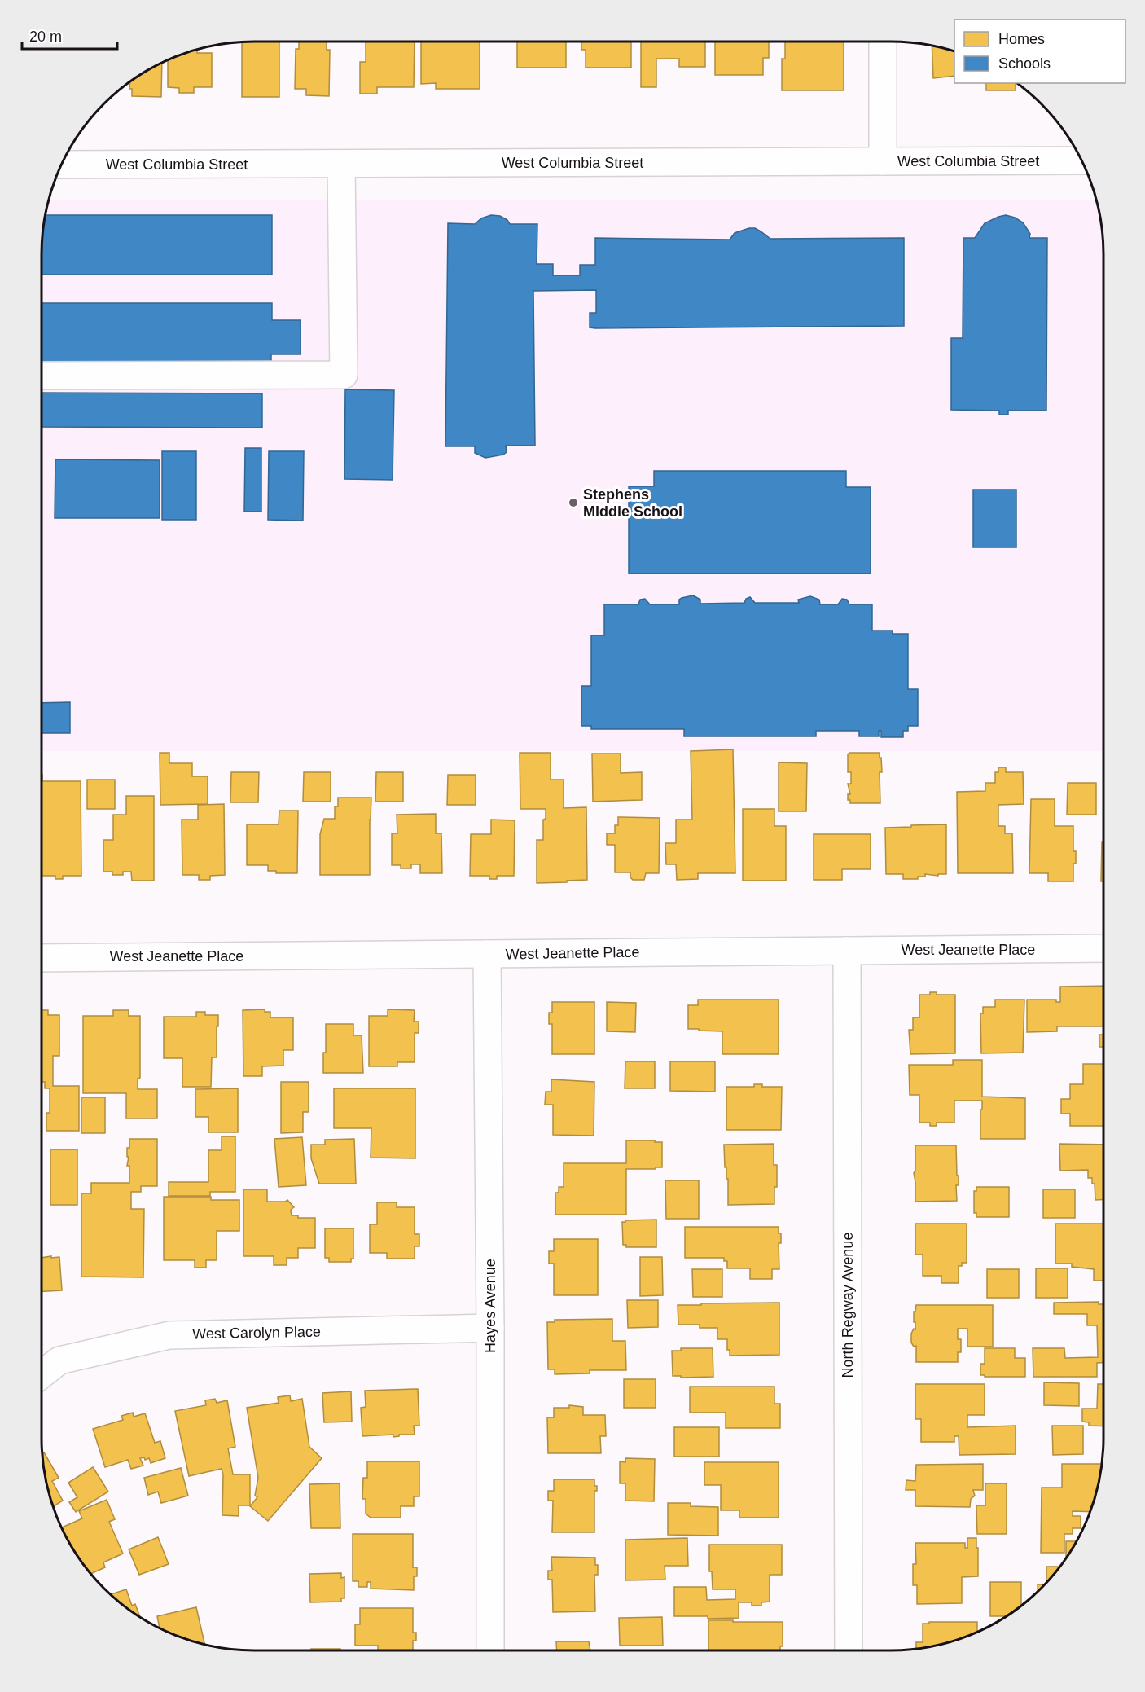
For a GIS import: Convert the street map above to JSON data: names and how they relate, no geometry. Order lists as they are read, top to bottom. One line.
{"streets":{"street":["West Columbia Street","West Jeanette Place","North Regway Avenue","Hayes Avenue","West Carolyn Place"]},"crossings":[["West Jeanette Place","North Regway Avenue"],["West Jeanette Place","Hayes Avenue"],["Hayes Avenue","West Carolyn Place"]],"places":["Stephens Middle School"],"legend":["Homes","Schools"],"scale_bar":"20 m"}
